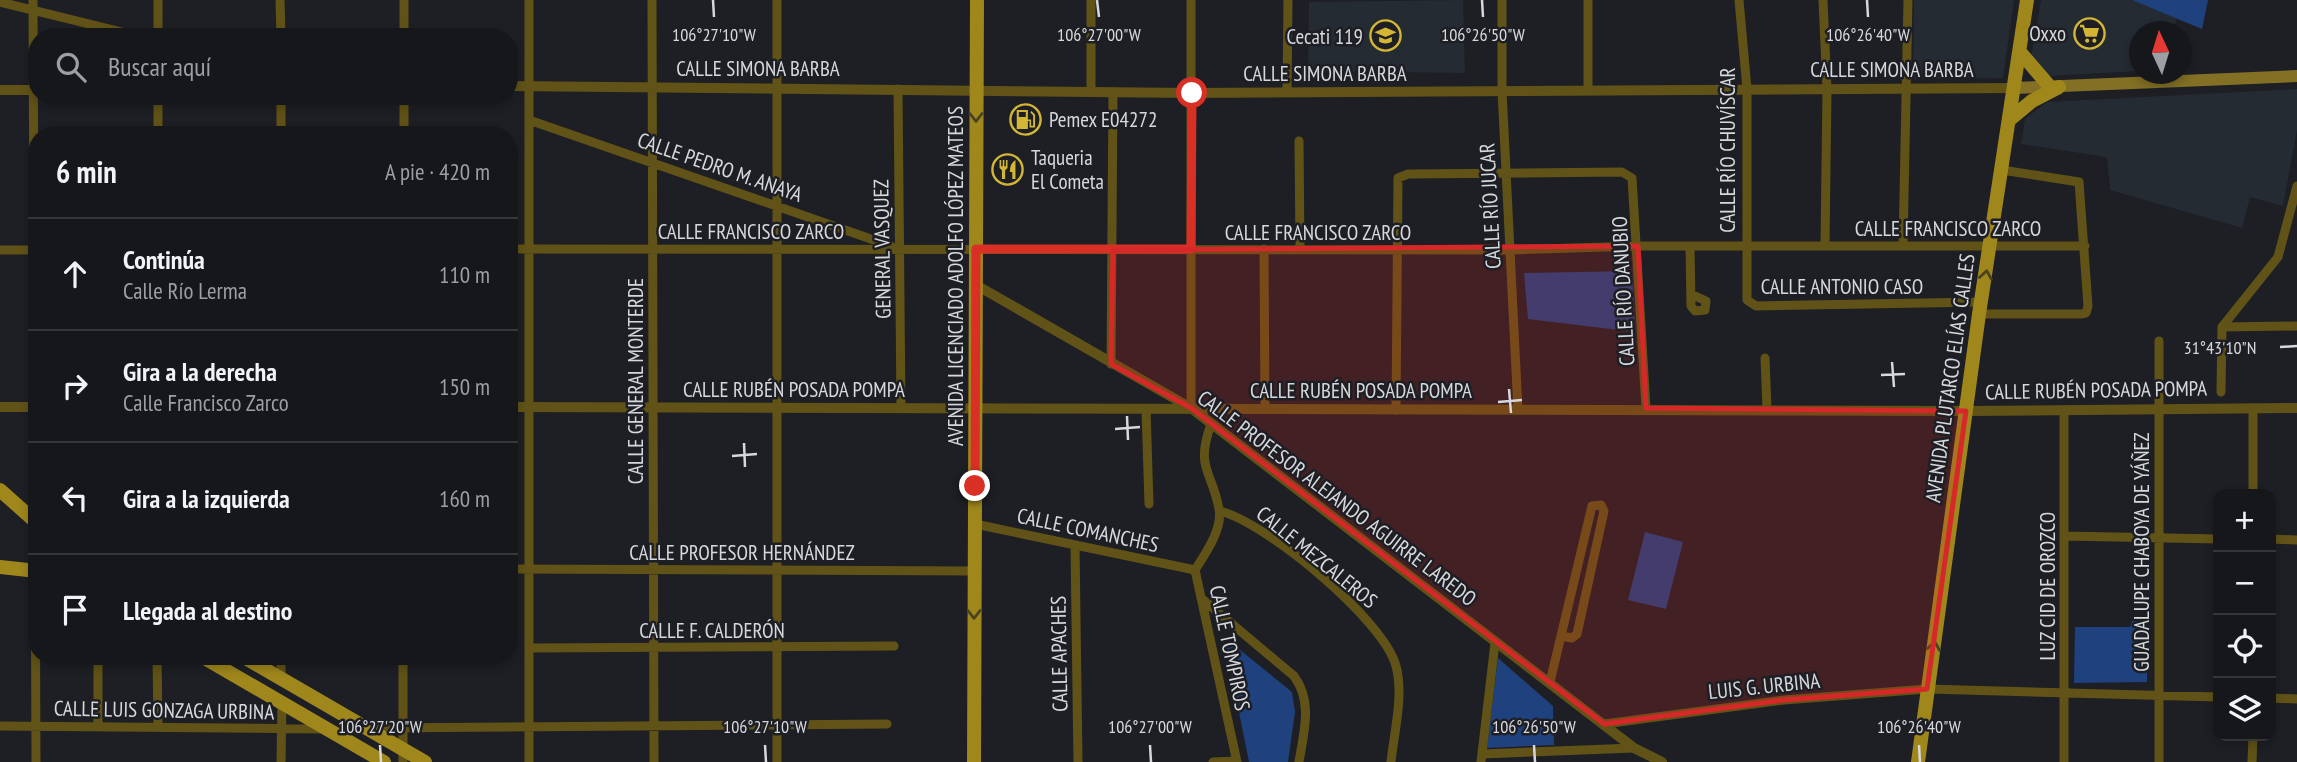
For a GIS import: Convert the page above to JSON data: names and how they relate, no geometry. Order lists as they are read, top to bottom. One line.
{"streets":{"main road":["AVENIDA LICENCIADO ADOLFO LÓPEZ MATEOS","AVENIDA PLUTARCO ELÍAS CALLES"],"street":["CALLE SIMONA BARBA","CALLE RÍO CHUVÍSCAR","CALLE PEDRO M. ANAYA","CALLE RÍO JUCAR","CALLE FRANCISCO ZARCO","GENERAL VASQUEZ","CALLE ANTONIO CASO","CALLE RÍO DANUBIO","CALLE GENERAL MONTERDE","CALLE RUBÉN POSADA POMPA","CALLE PROFESOR ALEJANDO AGUIRRE LAREDO","CALLE COMANCHES","CALLE PROFESOR HERNÁNDEZ","GUADALUPE CHABOYA DE YÁÑEZ","CALLE MEZCALEROS","LUZ CID DE OROZCO","CALLE F. CALDERÓN","CALLE TOMPIROS","CALLE APACHES","LUIS G. URBINA","CALLE LUIS GONZAGA URBINA"]},"crossings":[["CALLE SIMONA BARBA","CALLE RÍO CHUVÍSCAR"],["CALLE SIMONA BARBA","CALLE RÍO JUCAR"],["CALLE SIMONA BARBA","GENERAL VASQUEZ"],["CALLE SIMONA BARBA","AVENIDA LICENCIADO ADOLFO LÓPEZ MATEOS"],["CALLE SIMONA BARBA","AVENIDA PLUTARCO ELÍAS CALLES"],["CALLE SIMONA BARBA","CALLE GENERAL MONTERDE"],["CALLE RÍO CHUVÍSCAR","CALLE FRANCISCO ZARCO"],["CALLE RÍO CHUVÍSCAR","CALLE ANTONIO CASO"],["CALLE PEDRO M. ANAYA","CALLE FRANCISCO ZARCO"],["CALLE PEDRO M. ANAYA","GENERAL VASQUEZ"],["CALLE PEDRO M. ANAYA","CALLE GENERAL MONTERDE"],["CALLE RÍO JUCAR","CALLE FRANCISCO ZARCO"],["CALLE RÍO JUCAR","CALLE RÍO DANUBIO"],["CALLE RÍO JUCAR","CALLE RUBÉN POSADA POMPA"],["CALLE FRANCISCO ZARCO","GENERAL VASQUEZ"],["CALLE FRANCISCO ZARCO","AVENIDA LICENCIADO ADOLFO LÓPEZ MATEOS"],["CALLE FRANCISCO ZARCO","CALLE ANTONIO CASO"],["CALLE FRANCISCO ZARCO","CALLE RÍO DANUBIO"],["CALLE FRANCISCO ZARCO","AVENIDA PLUTARCO ELÍAS CALLES"],["CALLE FRANCISCO ZARCO","CALLE GENERAL MONTERDE"],["GENERAL VASQUEZ","CALLE RUBÉN POSADA POMPA"],["AVENIDA LICENCIADO ADOLFO LÓPEZ MATEOS","CALLE RUBÉN POSADA POMPA"],["AVENIDA LICENCIADO ADOLFO LÓPEZ MATEOS","CALLE PROFESOR ALEJANDO AGUIRRE LAREDO"],["AVENIDA LICENCIADO ADOLFO LÓPEZ MATEOS","CALLE COMANCHES"],["AVENIDA LICENCIADO ADOLFO LÓPEZ MATEOS","CALLE PROFESOR HERNÁNDEZ"],["CALLE ANTONIO CASO","AVENIDA PLUTARCO ELÍAS CALLES"],["CALLE RÍO DANUBIO","CALLE RUBÉN POSADA POMPA"],["AVENIDA PLUTARCO ELÍAS CALLES","CALLE RUBÉN POSADA POMPA"],["AVENIDA PLUTARCO ELÍAS CALLES","LUIS G. URBINA"],["CALLE GENERAL MONTERDE","CALLE RUBÉN POSADA POMPA"],["CALLE GENERAL MONTERDE","CALLE PROFESOR HERNÁNDEZ"],["CALLE GENERAL MONTERDE","CALLE F. CALDERÓN"],["CALLE RUBÉN POSADA POMPA","CALLE PROFESOR ALEJANDO AGUIRRE LAREDO"],["CALLE RUBÉN POSADA POMPA","GUADALUPE CHABOYA DE YÁÑEZ"],["CALLE RUBÉN POSADA POMPA","LUZ CID DE OROZCO"],["CALLE PROFESOR ALEJANDO AGUIRRE LAREDO","LUIS G. URBINA"],["CALLE COMANCHES","CALLE TOMPIROS"],["CALLE COMANCHES","CALLE APACHES"],["GUADALUPE CHABOYA DE YÁÑEZ","LUIS G. URBINA"],["CALLE MEZCALEROS","CALLE TOMPIROS"],["LUZ CID DE OROZCO","LUIS G. URBINA"]],"one_way":["AVENIDA LICENCIADO ADOLFO LÓPEZ MATEOS","AVENIDA PLUTARCO ELÍAS CALLES"],"places":{"supermarket":["Oxxo"],"school or university":["Cecati 119"],"fuel station":["Pemex E04272"],"restaurant":["Taqueria El Cometa"]},"north":"top","page":{"search":"Buscar aquí","heading":["6 min","A pie · 420 m"],"list":[["Continúa","Calle Río Lerma","110 m"],["Gira a la derecha","Calle Francisco Zarco","150 m"],["Gira a la izquierda","160 m"],"Llegada al destino"],"map_buttons":["+","−"]},"coordinates":["106°27'10\"W","106°27'00\"W","106°26'50\"W","106°26'40\"W","31°43'10\"N","106°27'20\"W"]}
